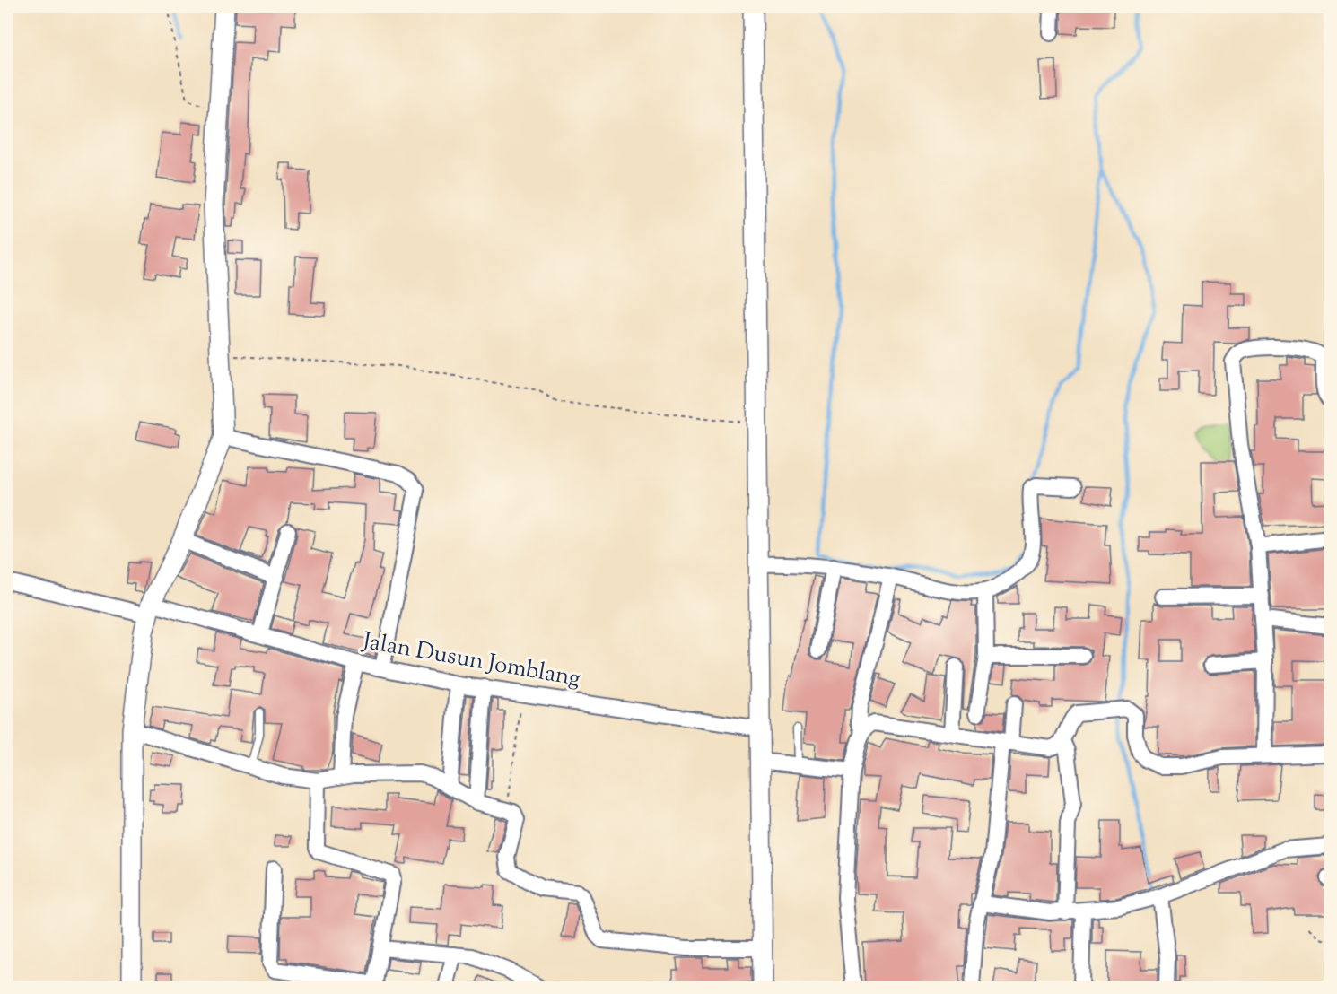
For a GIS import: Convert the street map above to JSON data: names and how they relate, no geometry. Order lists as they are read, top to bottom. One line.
{"streets":{"street":["Jalan Dusun Jomblang"]}}
